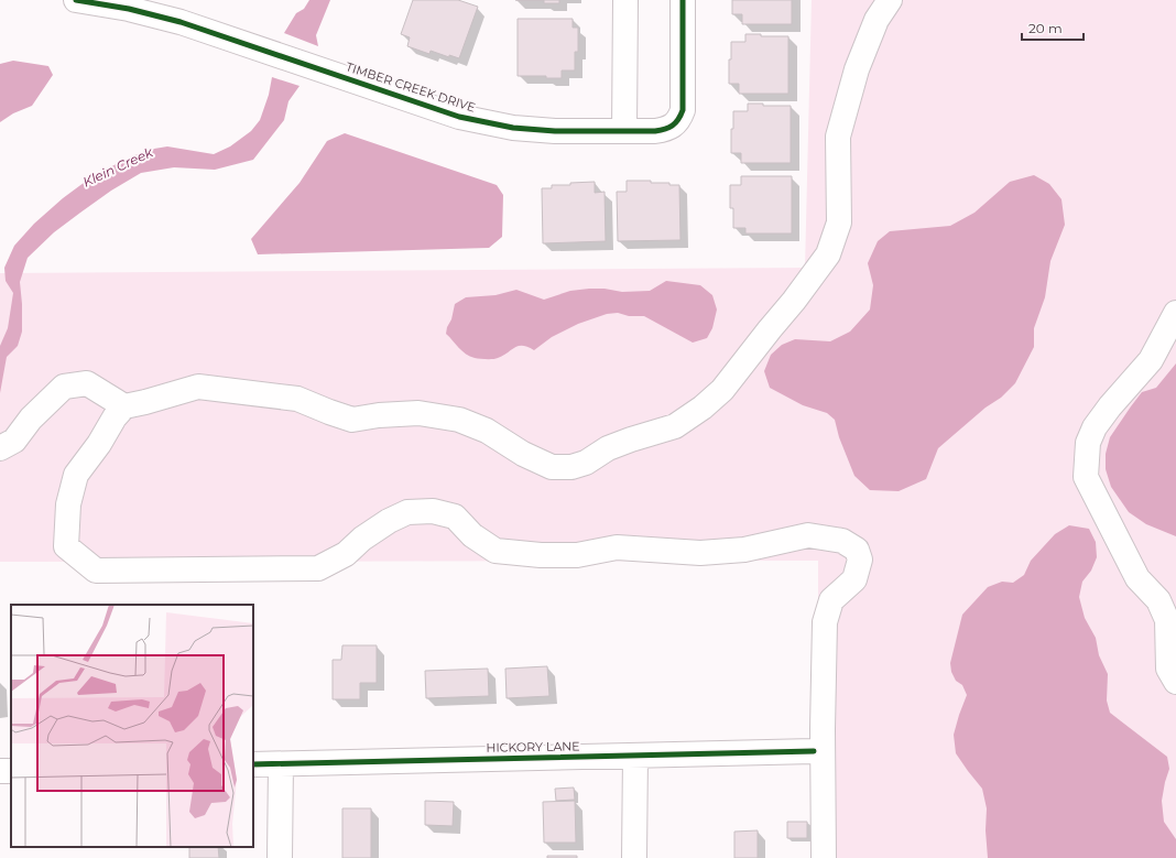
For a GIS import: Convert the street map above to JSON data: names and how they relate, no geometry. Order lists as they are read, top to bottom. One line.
{"streets":{"street":["TIMBER CREEK DRIVE","HICKORY LANE"]},"water":["Klein Creek"],"scale_bar":"20 m"}
